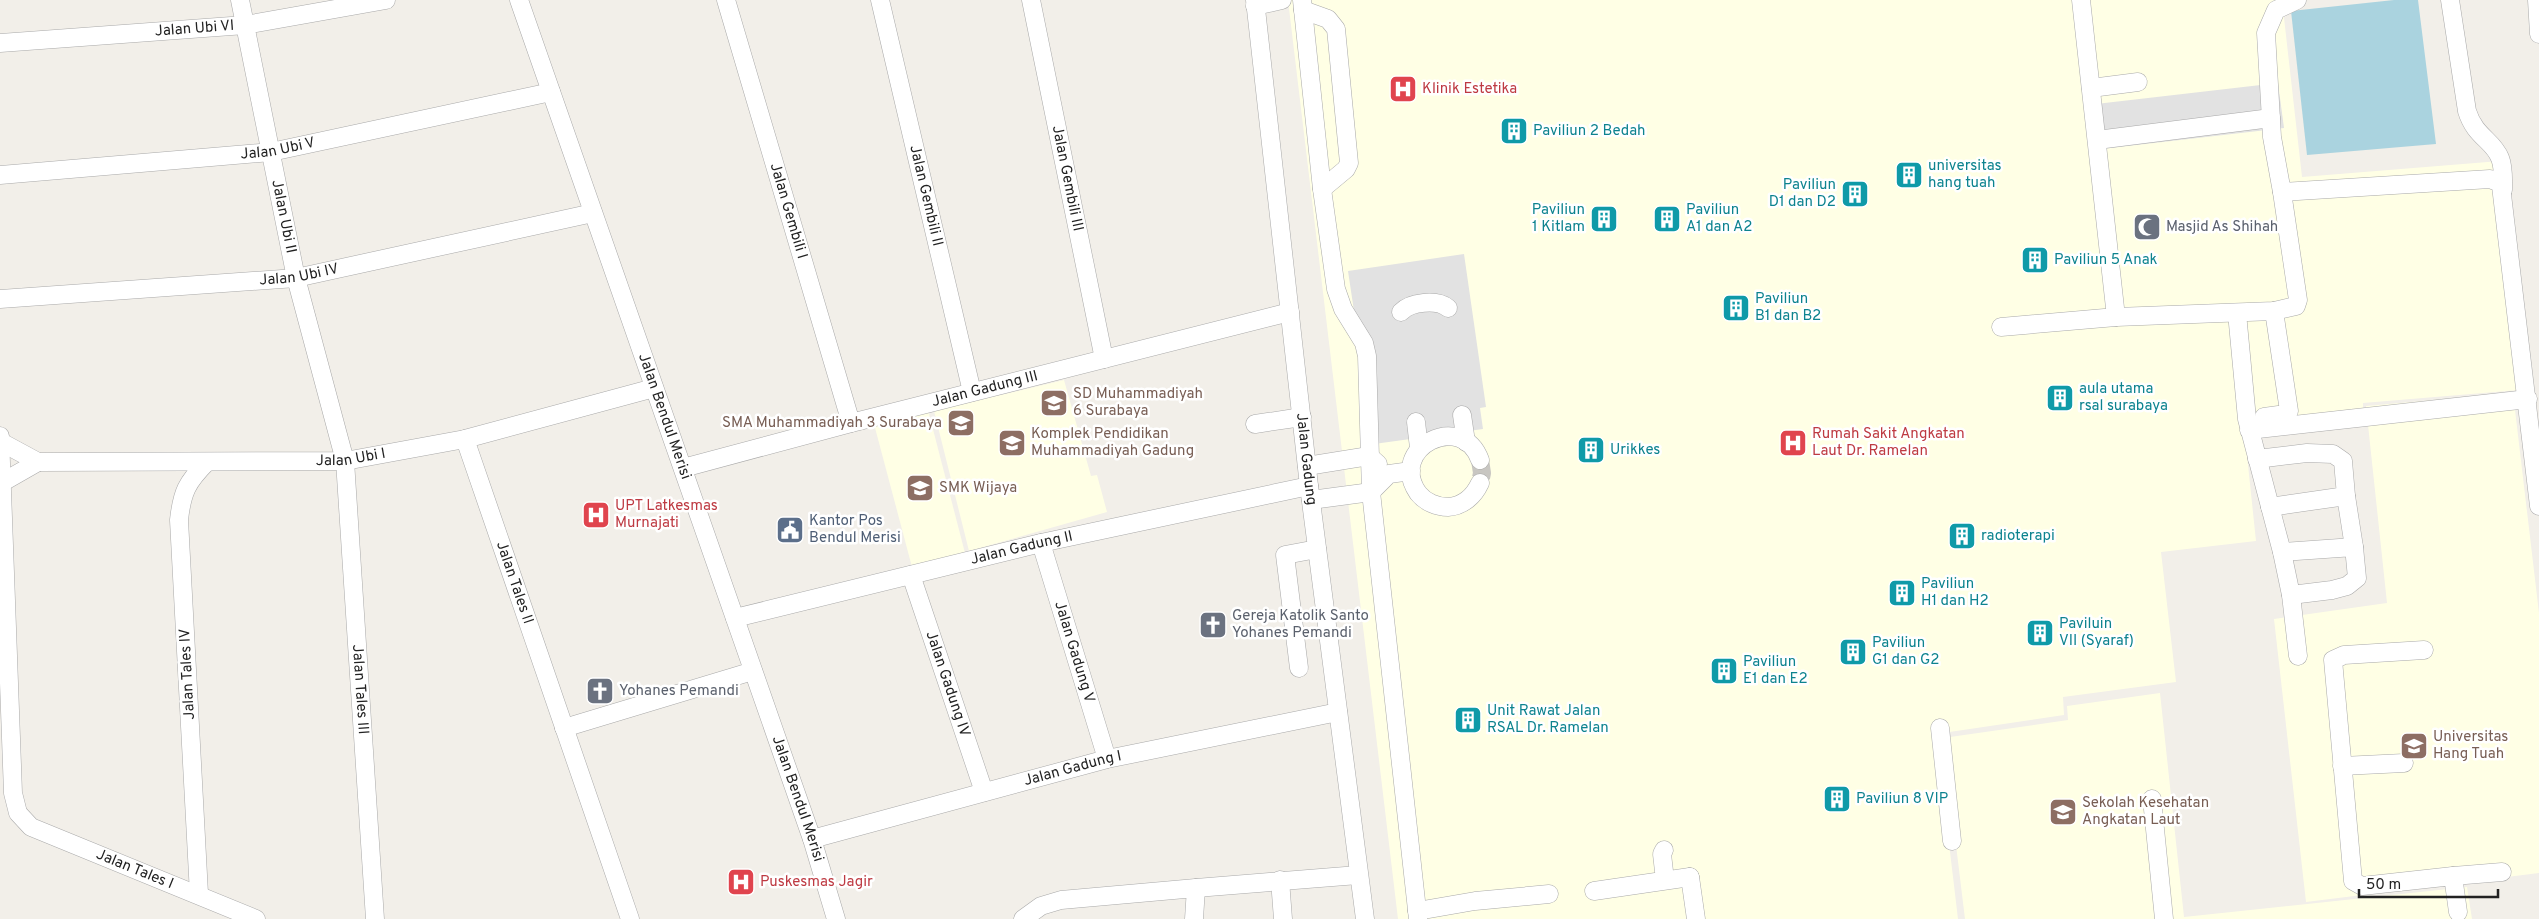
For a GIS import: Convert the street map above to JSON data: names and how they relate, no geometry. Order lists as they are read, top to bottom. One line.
{"streets":{"street":["Jalan Ubi VI","Jalan Ubi V","Jalan Gembili III","Jalan Gembili II","Jalan Gembili I","Jalan Ubi II","Jalan Ubi IV","Jalan Gadung III","Jalan Bendul Merisi","Jalan Ubi I","Jalan Gadung","Jalan Gadung II","Jalan Tales II","Jalan Gadung V","Jalan Tales IV","Jalan Gadung IV","Jalan Tales III","Jalan Gadung I","Jalan Tales I"]},"crossings":[["Jalan Ubi VI","Jalan Ubi II"],["Jalan Ubi V","Jalan Ubi II"],["Jalan Ubi V","Jalan Bendul Merisi"],["Jalan Gembili III","Jalan Gadung III"],["Jalan Gembili II","Jalan Gadung III"],["Jalan Gembili I","Jalan Gadung III"],["Jalan Ubi II","Jalan Ubi IV"],["Jalan Ubi II","Jalan Ubi I"],["Jalan Ubi II","Jalan Tales III"],["Jalan Ubi IV","Jalan Bendul Merisi"],["Jalan Gadung III","Jalan Bendul Merisi"],["Jalan Gadung III","Jalan Gadung"],["Jalan Bendul Merisi","Jalan Ubi I"],["Jalan Bendul Merisi","Jalan Gadung II"],["Jalan Bendul Merisi","Jalan Gadung I"],["Jalan Ubi I","Jalan Tales II"],["Jalan Ubi I","Jalan Tales IV"],["Jalan Ubi I","Jalan Tales III"],["Jalan Ubi I","Jalan Tales I"],["Jalan Gadung","Jalan Gadung II"],["Jalan Gadung","Jalan Gadung I"],["Jalan Gadung II","Jalan Gadung V"],["Jalan Gadung II","Jalan Gadung IV"],["Jalan Gadung V","Jalan Gadung I"],["Jalan Tales IV","Jalan Tales I"],["Jalan Gadung IV","Jalan Gadung I"]],"places":{"hospital":["Klinik Estetika","Rumah Sakit Angkatan Laut Dr. Ramelan","UPT Latkesmas Murnajati","Puskesmas Jagir"],"building":["Paviliun 2 Bedah","universitas hang tuah","Paviliun D1 dan D2","Paviliun 1 Kitlam","Paviliun A1 dan A2","Paviliun 5 Anak","Paviliun B1 dan B2","aula utama rsal surabaya","Urikkes","radioterapi","Paviliun H1 dan H2","Paviluin VII (Syaraf)","Paviliun G1 dan G2","Paviliun E1 dan E2","Unit Rawat Jalan RSAL Dr. Ramelan","Paviliun 8 VIP"],"mosque":["Masjid As Shihah"],"school or university":["SD Muhammadiyah 6 Surabaya","SMA Muhammadiyah 3 Surabaya","Komplek Pendidikan Muhammadiyah Gadung","SMK Wijaya","Universitas Hang Tuah","Sekolah Kesehatan Angkatan Laut"],"public building":["Kantor Pos Bendul Merisi"],"church":["Gereja Katolik Santo Yohanes Pemandi","Yohanes Pemandi"]},"scale_bar":"50 m"}
